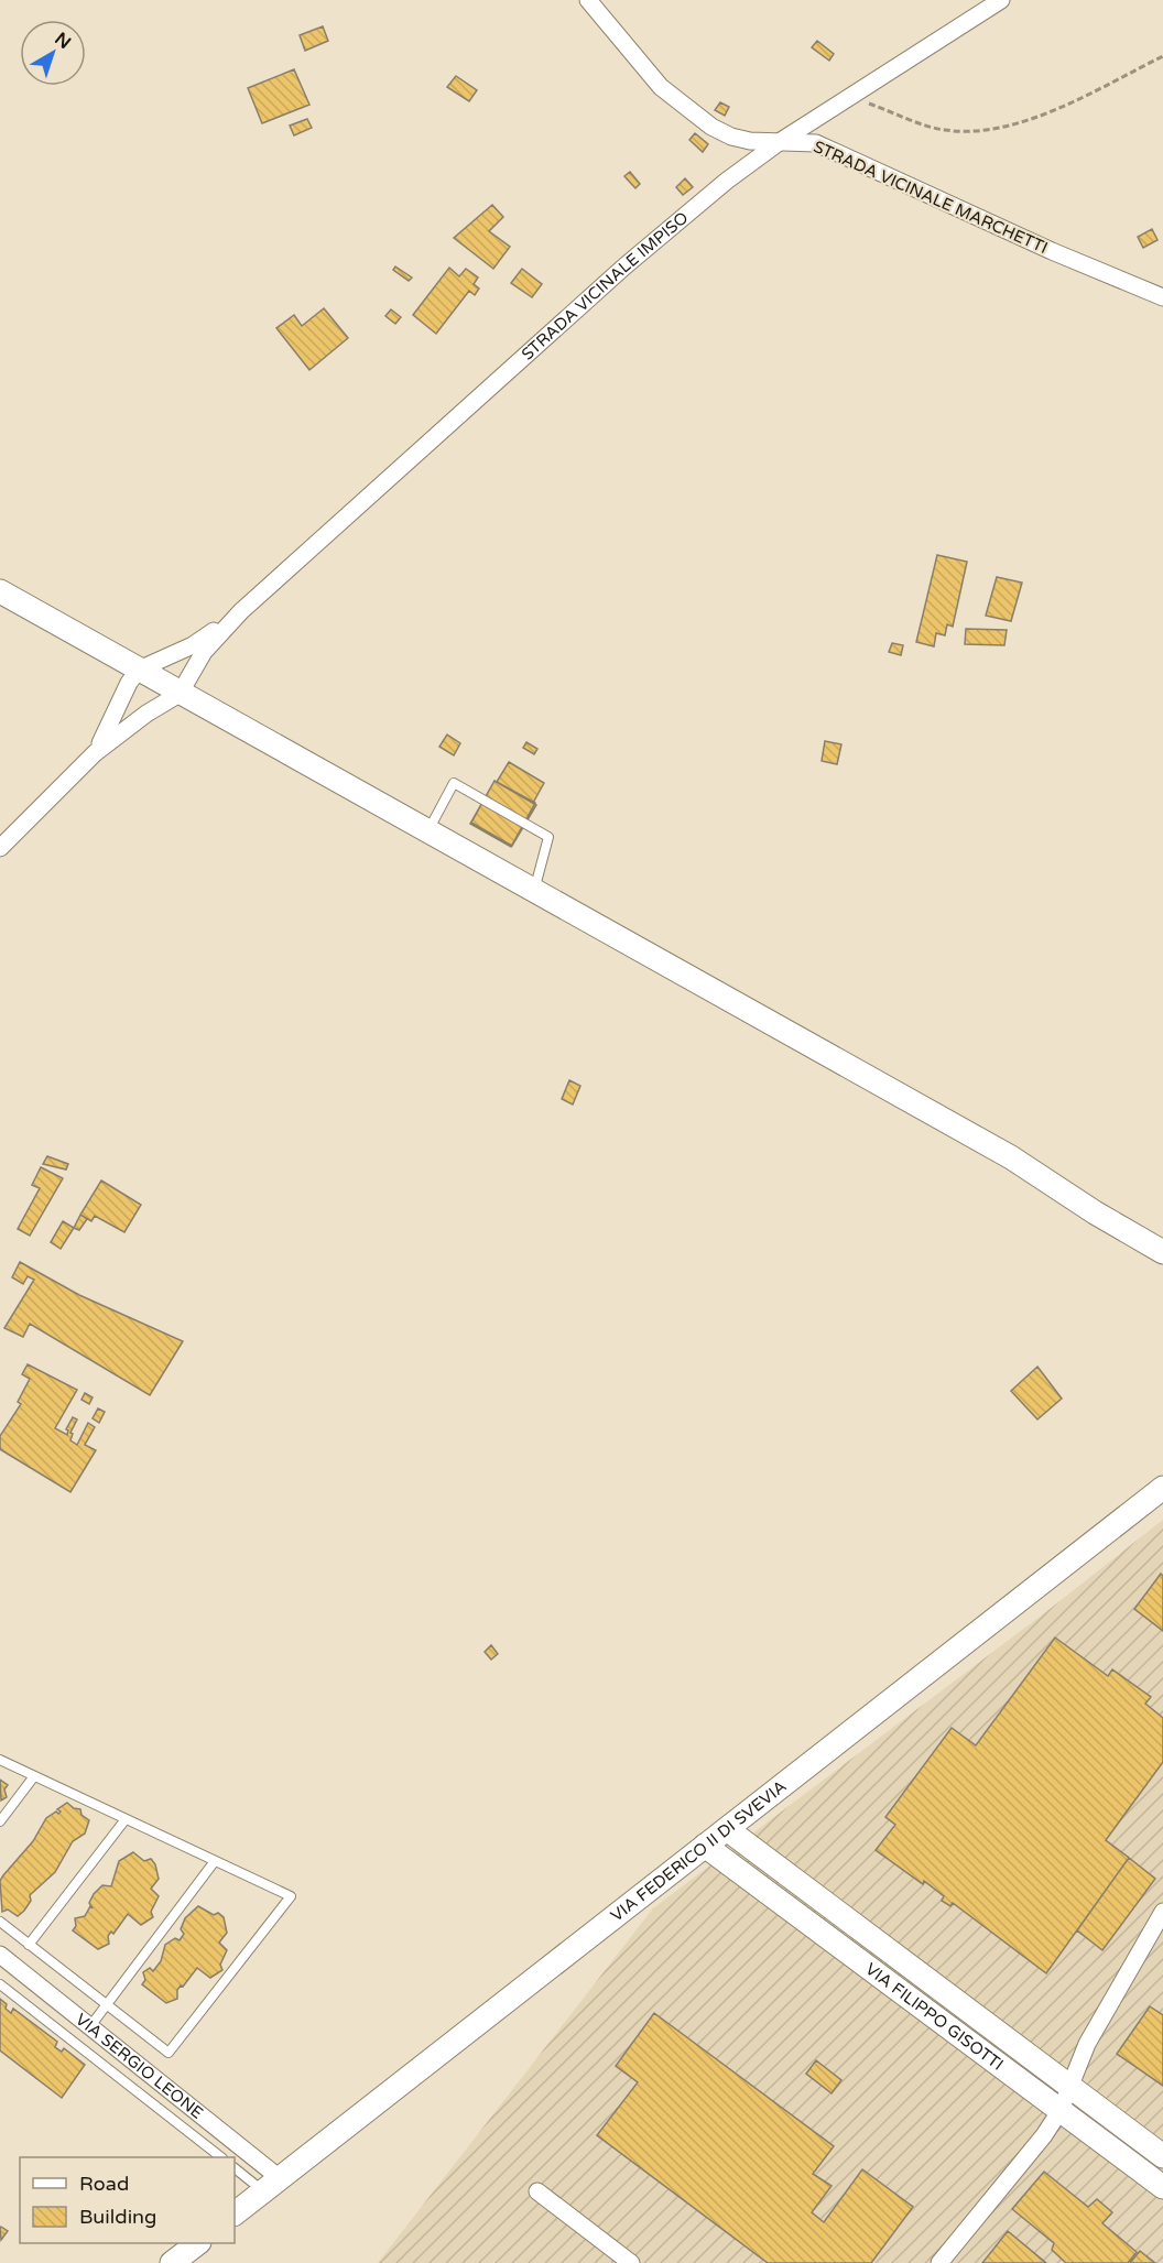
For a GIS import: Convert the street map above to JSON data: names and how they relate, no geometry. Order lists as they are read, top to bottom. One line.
{"streets":{"main road":["VIA FEDERICO II DI SVEVIA","VIA FILIPPO GISOTTI"],"street":["STRADA VICINALE MARCHETTI","STRADA VICINALE IMPISO","VIA SERGIO LEONE"]},"crossings":[["STRADA VICINALE MARCHETTI","STRADA VICINALE IMPISO"],["VIA FEDERICO II DI SVEVIA","VIA FILIPPO GISOTTI"],["VIA FEDERICO II DI SVEVIA","VIA SERGIO LEONE"]],"legend":["Road","Building"],"north":"top right"}
